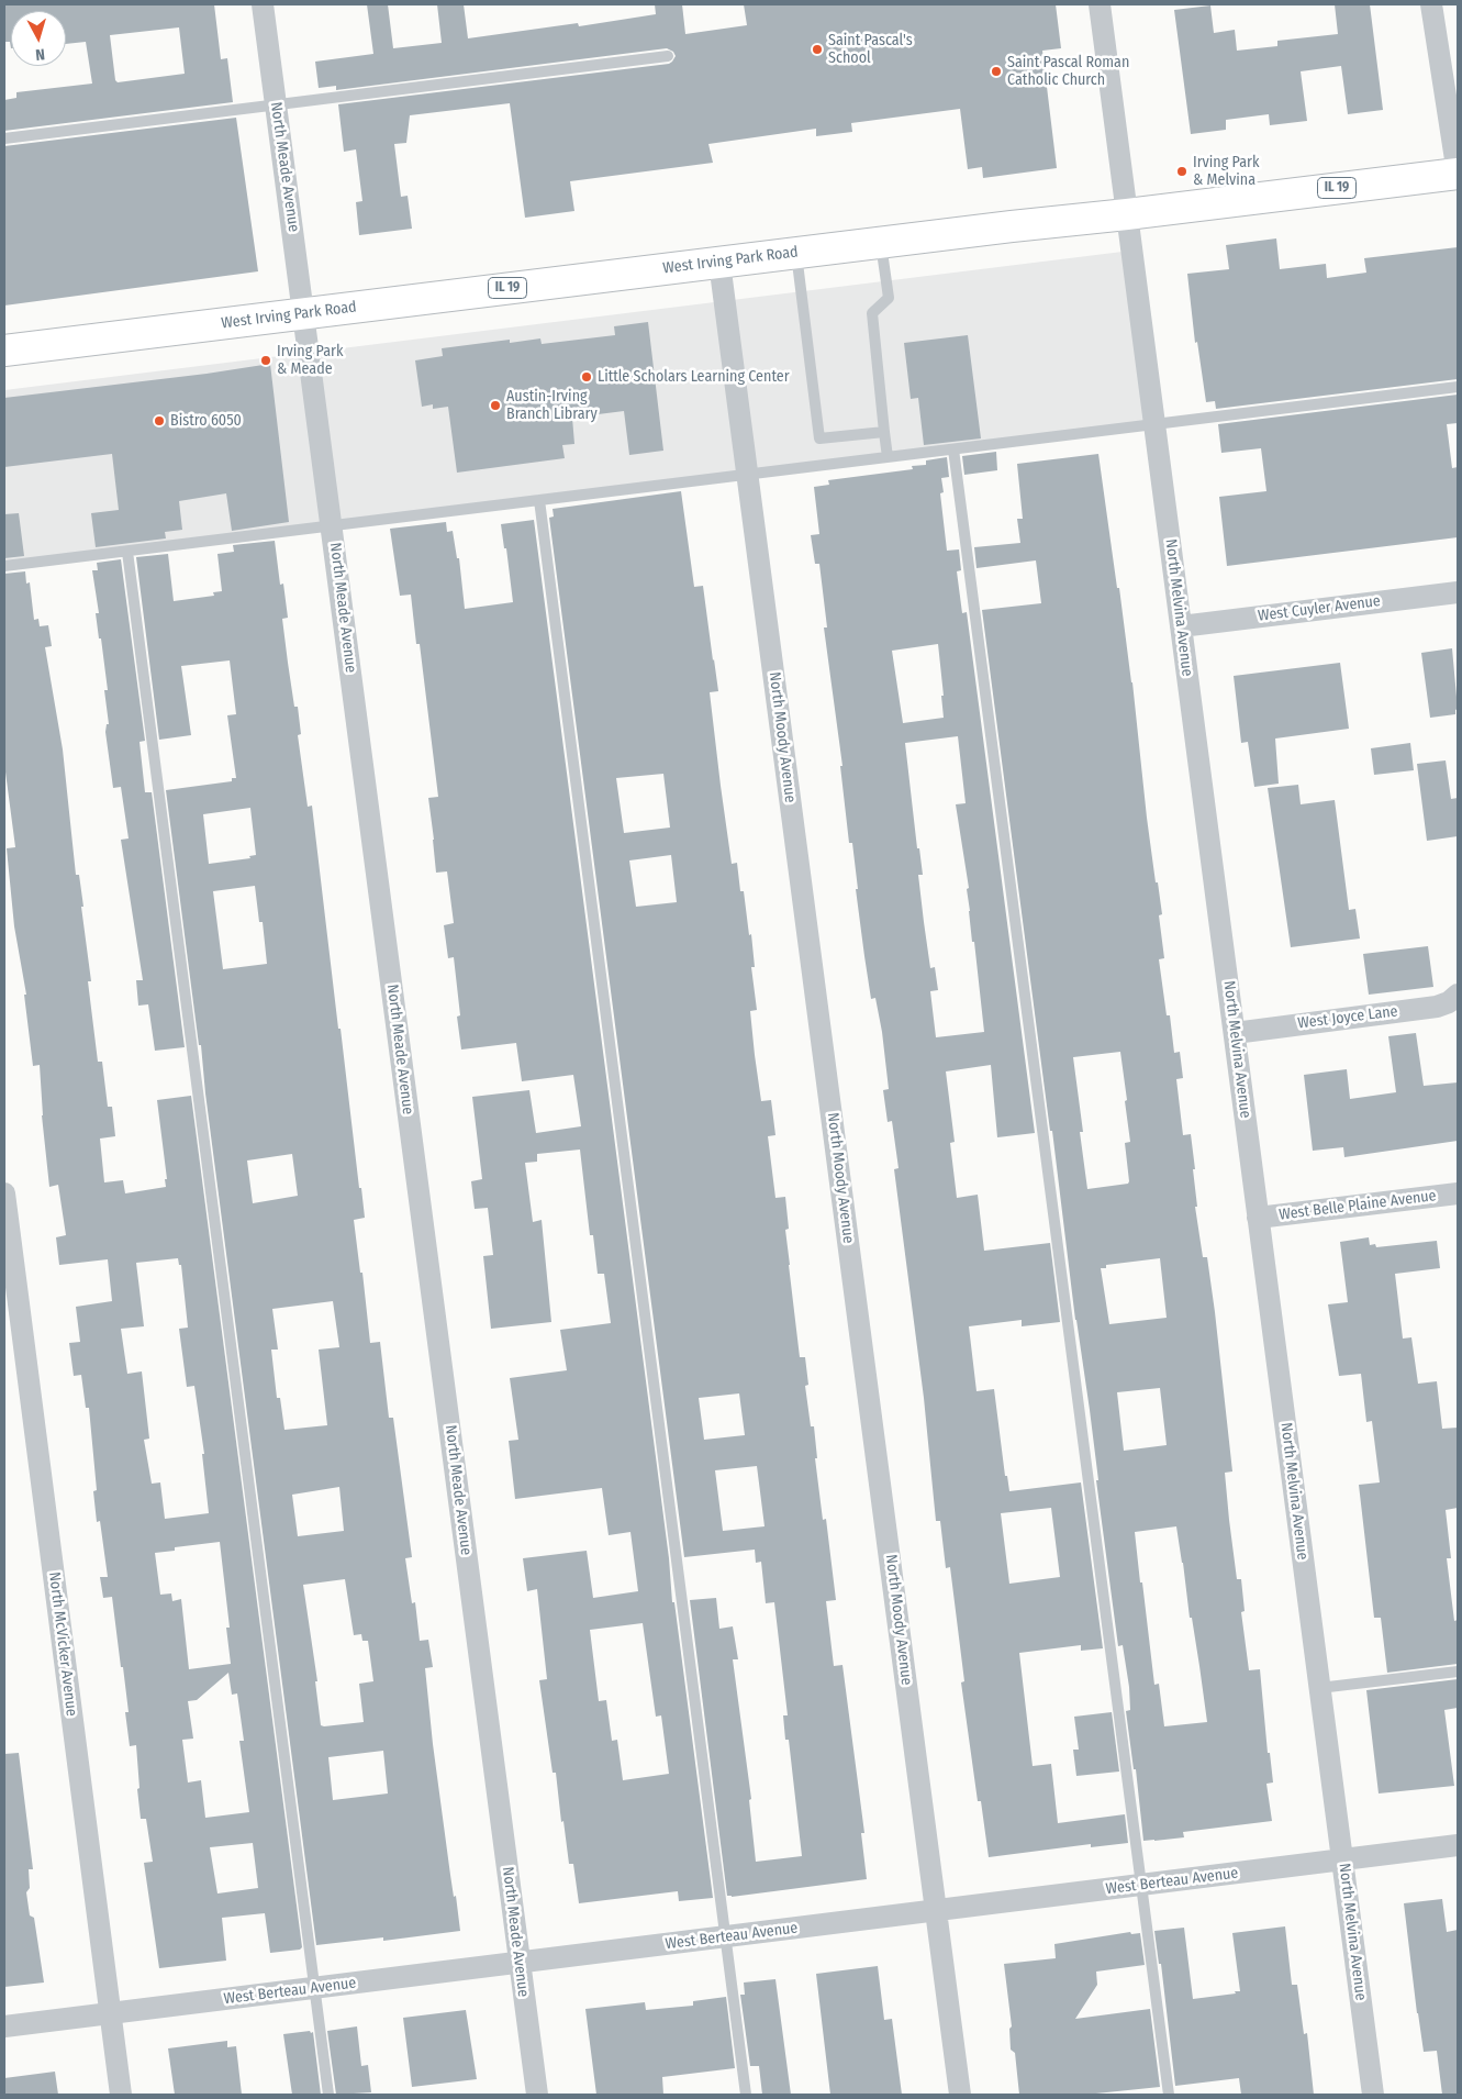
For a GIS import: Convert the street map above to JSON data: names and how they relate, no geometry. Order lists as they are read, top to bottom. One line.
{"streets":{"main road":["IL 19","West Irving Park Road"],"street":["North Meade Avenue","North Melvina Avenue","West Cuyler Avenue","North Moody Avenue","West Joyce Lane","West Belle Plaine Avenue","North McVicker Avenue","West Berteau Avenue"]},"crossings":[["North Meade Avenue","West Irving Park Road"],["North Meade Avenue","West Berteau Avenue"],["West Irving Park Road","North Melvina Avenue"],["West Irving Park Road","North Moody Avenue"],["North Melvina Avenue","West Cuyler Avenue"],["North Melvina Avenue","West Joyce Lane"],["North Melvina Avenue","West Belle Plaine Avenue"],["North Melvina Avenue","West Berteau Avenue"],["North Moody Avenue","West Berteau Avenue"],["North McVicker Avenue","West Berteau Avenue"]],"places":["Saint Pascal's School","Saint Pascal Roman Catholic Church","Irving Park & Melvina","Irving Park & Meade","Little Scholars Learning Center","Austin-Irving Branch Library","Bistro 6050"],"north":"bottom"}
